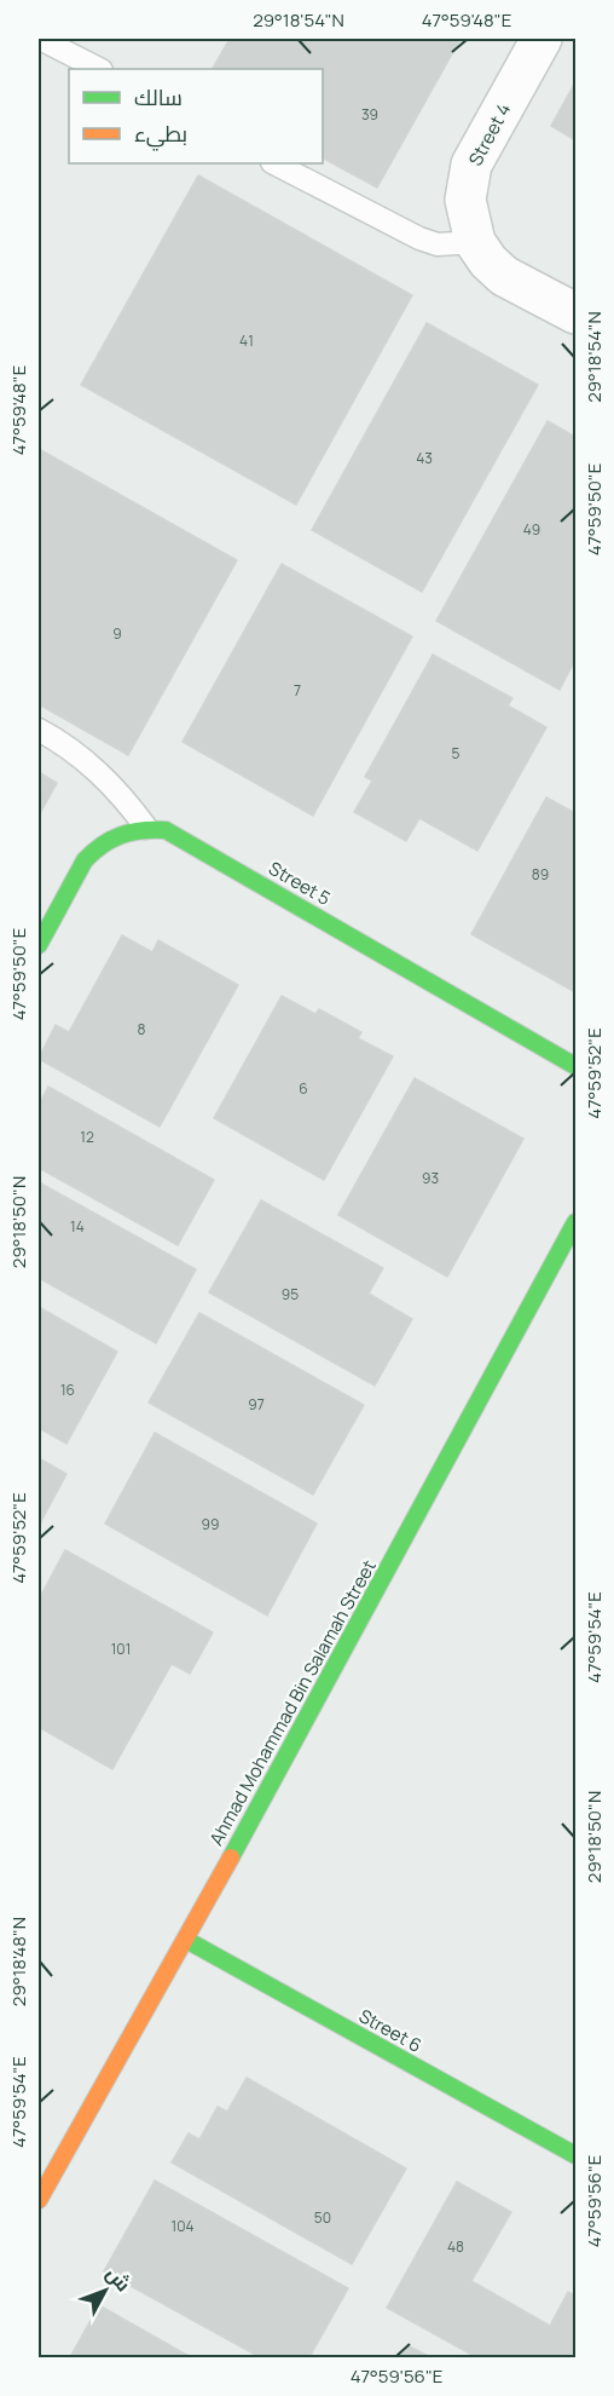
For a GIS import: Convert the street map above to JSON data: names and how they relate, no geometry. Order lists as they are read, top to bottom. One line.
{"streets":{"street":["Street 4","Street 5","Ahmad Mohammad Bin Salamah Street","Street 6"]},"crossings":[["Ahmad Mohammad Bin Salamah Street","Street 6"]],"house_numbers":["39","41","43","49","9","7","5","89","8","6","12","93","14","95","16","97","99","101","50","104","48"],"legend":["سالك","بطيء"],"north":"top right","coordinates":["29°18'54\"N","47°59'48\"E","47°59'50\"E","47°59'52\"E","29°18'50\"N","47°59'54\"E","29°18'48\"N","47°59'56\"E"]}
